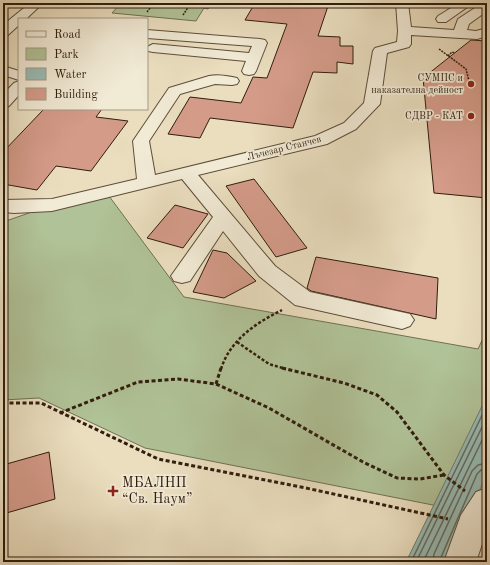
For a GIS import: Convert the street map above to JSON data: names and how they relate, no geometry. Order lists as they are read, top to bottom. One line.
{"streets":{"street":["Лъчезар Станчев"]},"places":{"other":["СУМПС и наказателна дейност","СДВР - КАТ"],"health":["MБАЛНП “Св. Наум”"]},"legend":["Road","Park","Water","Building"]}
